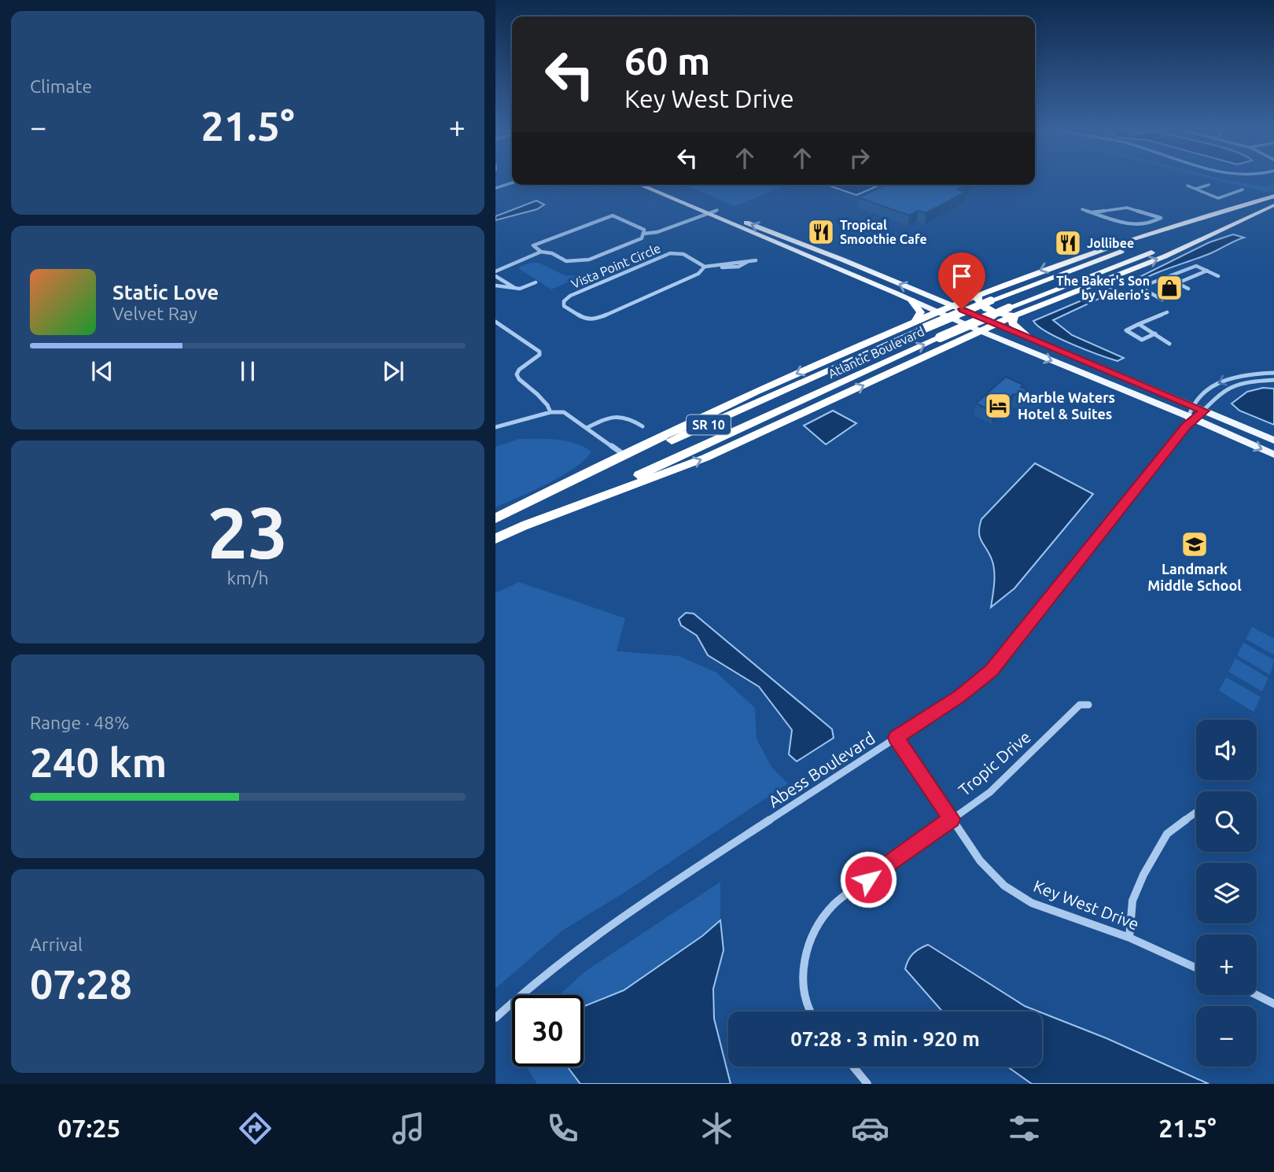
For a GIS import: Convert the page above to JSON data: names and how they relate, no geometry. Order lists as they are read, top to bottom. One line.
{"streets":{"highway":["Atlantic Boulevard","SR 10"],"street":["Vista Point Circle","Tropic Drive","Abess Boulevard","Key West Drive"]},"crossings":[["Tropic Drive","Key West Drive"],["Abess Boulevard","Key West Drive"]],"places":{"restaurant":["Tropical Smoothie Cafe","Jollibee"],"shop":["The Baker's Son by Valerio's"],"hotel":["Marble Waters Hotel & Suites"],"school or university":["Landmark Middle School"]},"page":{"tile":["Climate",["23","km/h"],["Range · 48%","240 km"],["Arrival","07:28"]],"turn":["60 m","Key West Drive"],"heat":["−","21.5°","+"],"song":["Static Love","Velvet Ray"],"map_buttons":["+","−"],"limit":"30","trip":"07:28 · 3 min · 920 m","tabs":["07:25","21.5°"]}}
